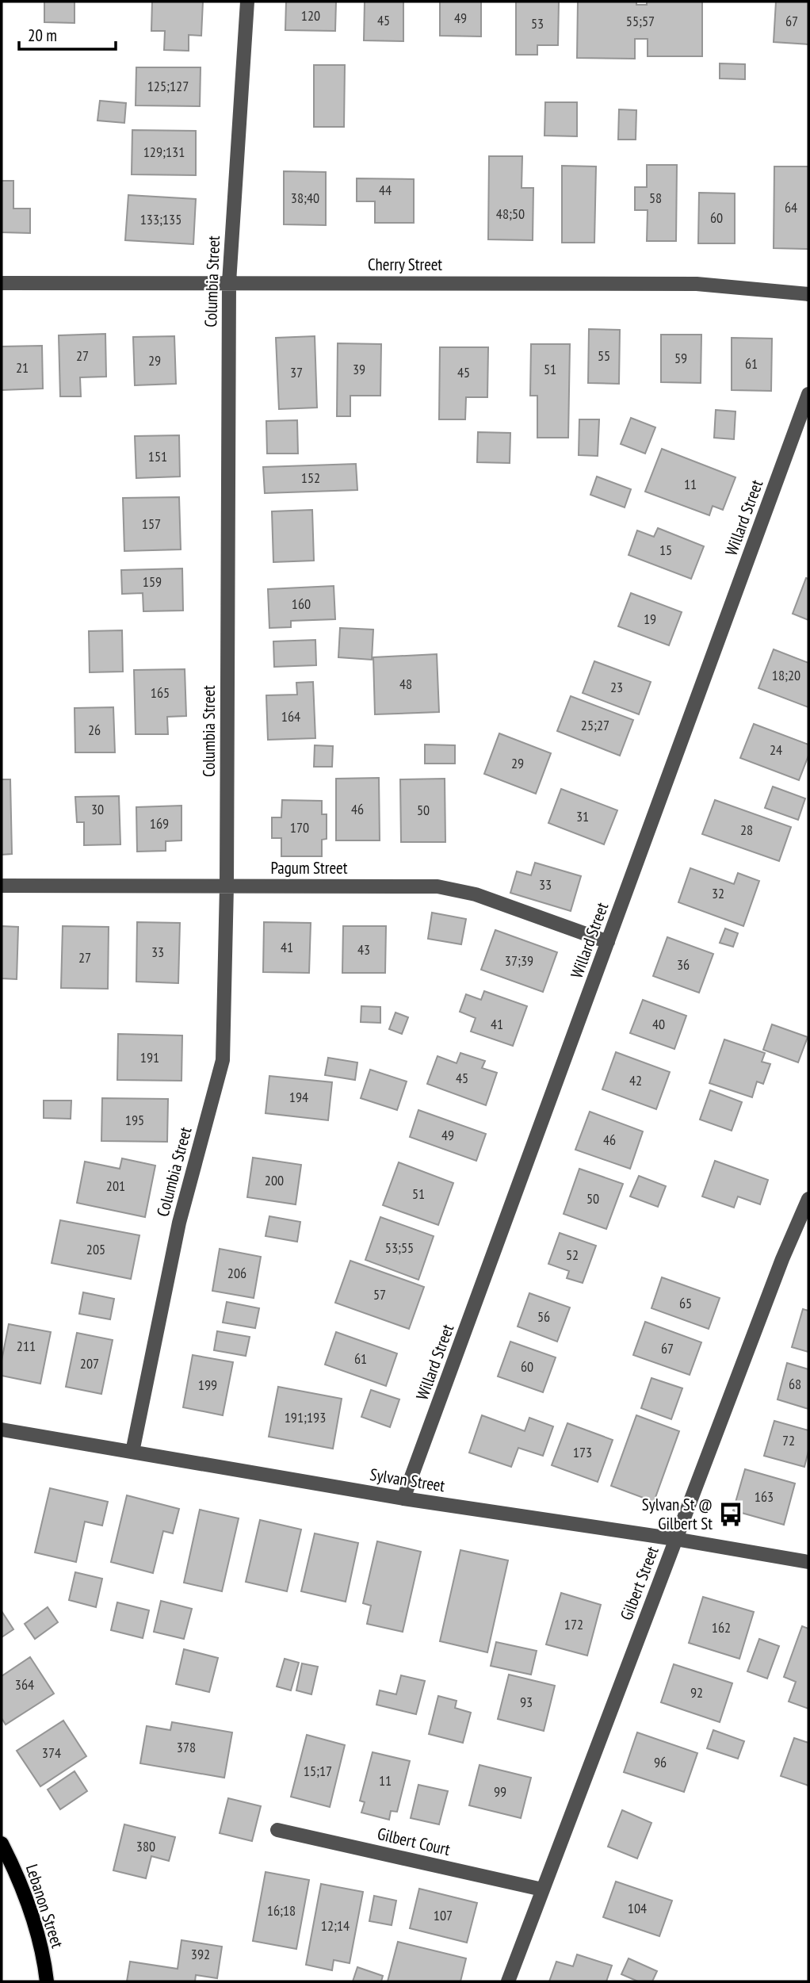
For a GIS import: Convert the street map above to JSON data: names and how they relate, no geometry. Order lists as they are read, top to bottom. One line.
{"streets":{"main road":["Lebanon Street"],"street":["Cherry Street","Columbia Street","Willard Street","Pagum Street","Sylvan Street","Gilbert Street","Gilbert Court"]},"crossings":[["Cherry Street","Columbia Street"],["Columbia Street","Pagum Street"],["Columbia Street","Sylvan Street"],["Willard Street","Pagum Street"],["Willard Street","Sylvan Street"],["Sylvan Street","Gilbert Street"],["Gilbert Street","Gilbert Court"]],"places":{"bus stop":["Sylvan St @ Gilbert St"]},"house_numbers":["120","49","45","55;57","67","53","125;127","129;131","44","38;40","58","64","48;50","60","133;135","27","55","59","29","61","21","39","51","37","45","151","152","11","157","15","159","160","19","18;20","48","23","165","164","25;27","26","24","29","30","46","50","31","169","170","28","33","32","41","43","33","27","37;39","36","41","40","191","45","42","194","195","49","46","200","201","51","50","53;55","205","52","206","57","65","56","211","67","61","207","60","68","199","191;193","72","173","163","172","162","364","92","93","378","374","96","15;17","11","99","380","104","16;18","107","12;14","392"],"scale_bar":"20 m"}
